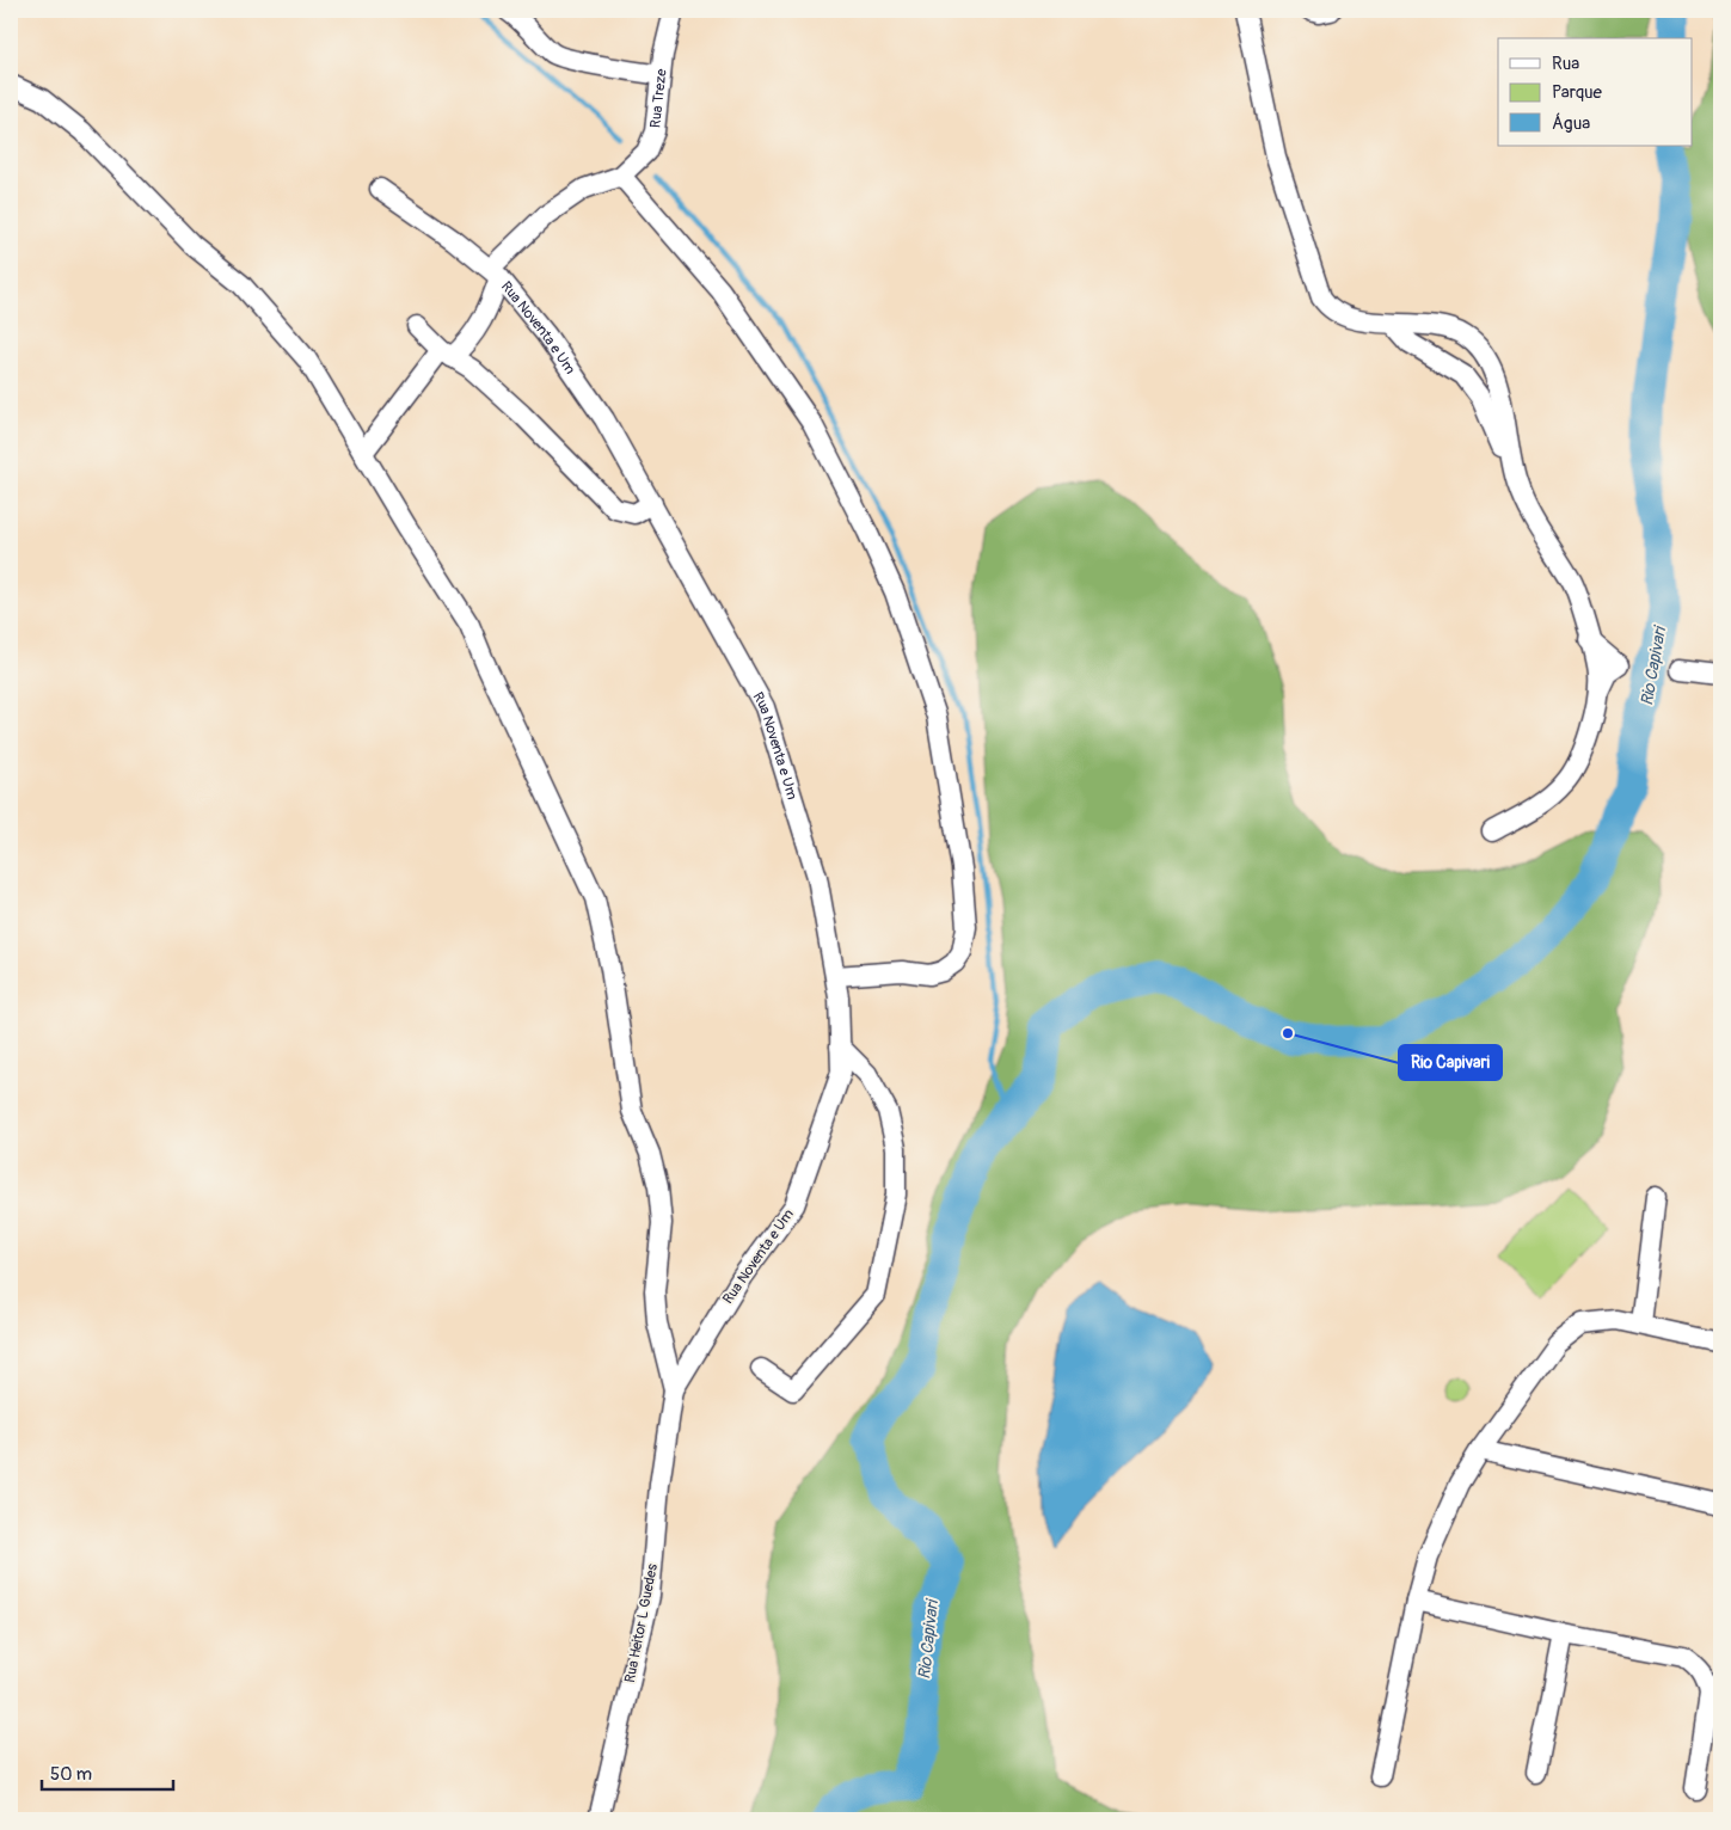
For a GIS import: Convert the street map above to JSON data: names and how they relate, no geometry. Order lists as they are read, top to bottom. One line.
{"streets":{"street":["Rua Treze","Rua Noventa e Um","Rua Heitor L Guedes"]},"crossings":[["Rua Noventa e Um","Rua Heitor L Guedes"]],"water":["Rio Capivari"],"places":["Rio Capivari"],"legend":["Rua","Parque","Água"],"scale_bar":"50 m"}
